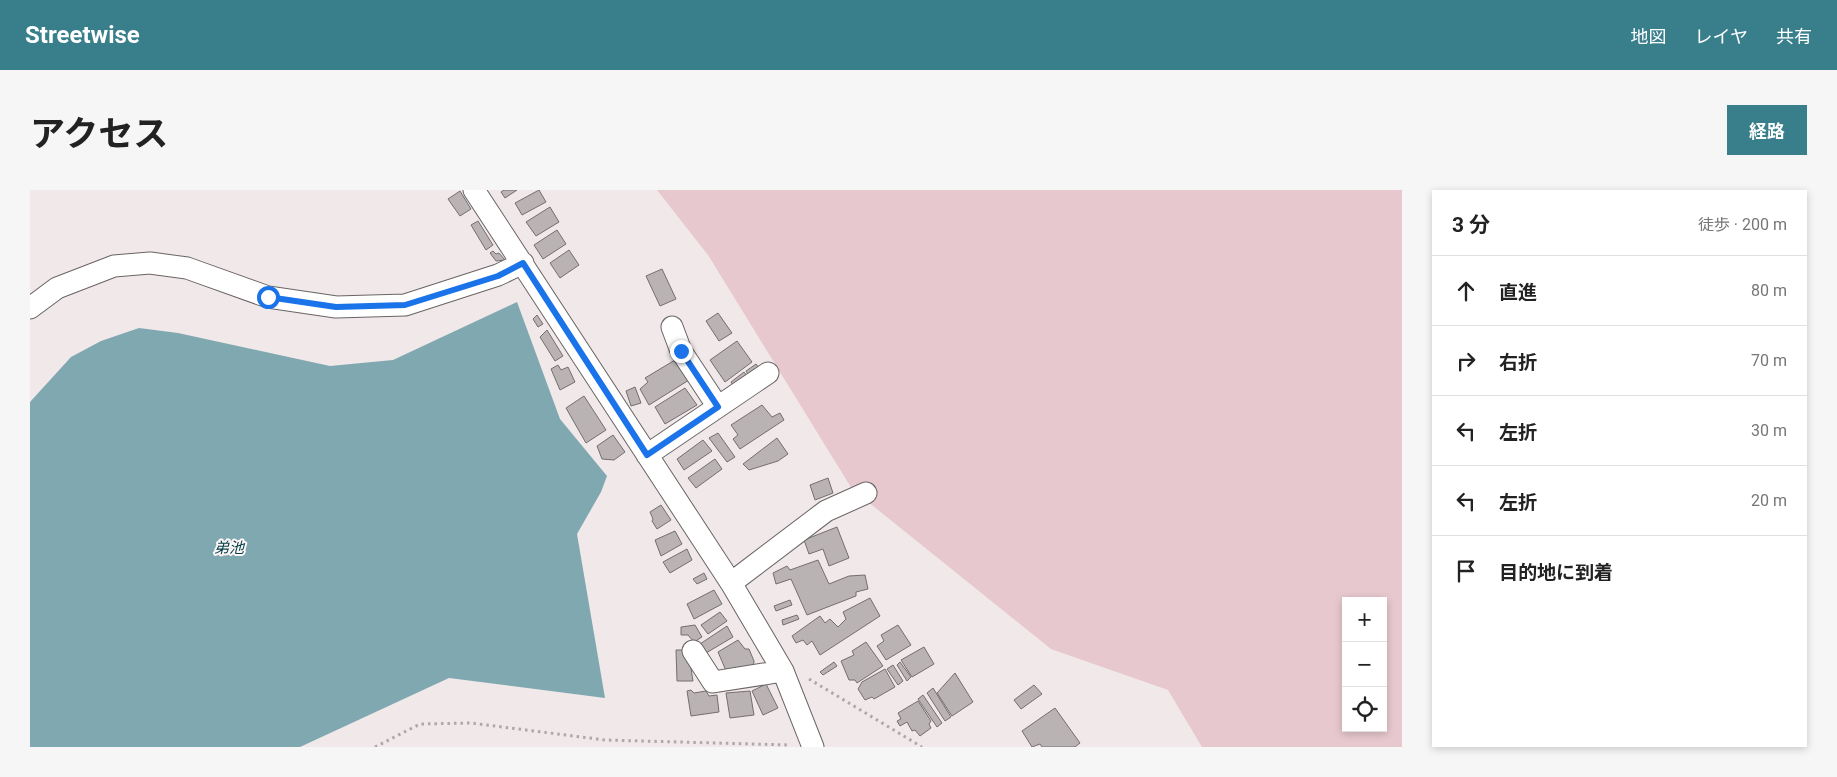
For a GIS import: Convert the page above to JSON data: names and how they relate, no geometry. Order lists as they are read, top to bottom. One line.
{"water":["弟池"],"page":{"header":"Streetwise","nav":["地図","レイヤ","共有"],"title":"アクセス","buttons":"経路","heading":["3 分","徒歩 · 200 m"],"list":[["直進","80 m"],["右折","70 m"],["左折","30 m"],["左折","20 m"],"目的地に到着"],"map_buttons":["+","−"]}}
